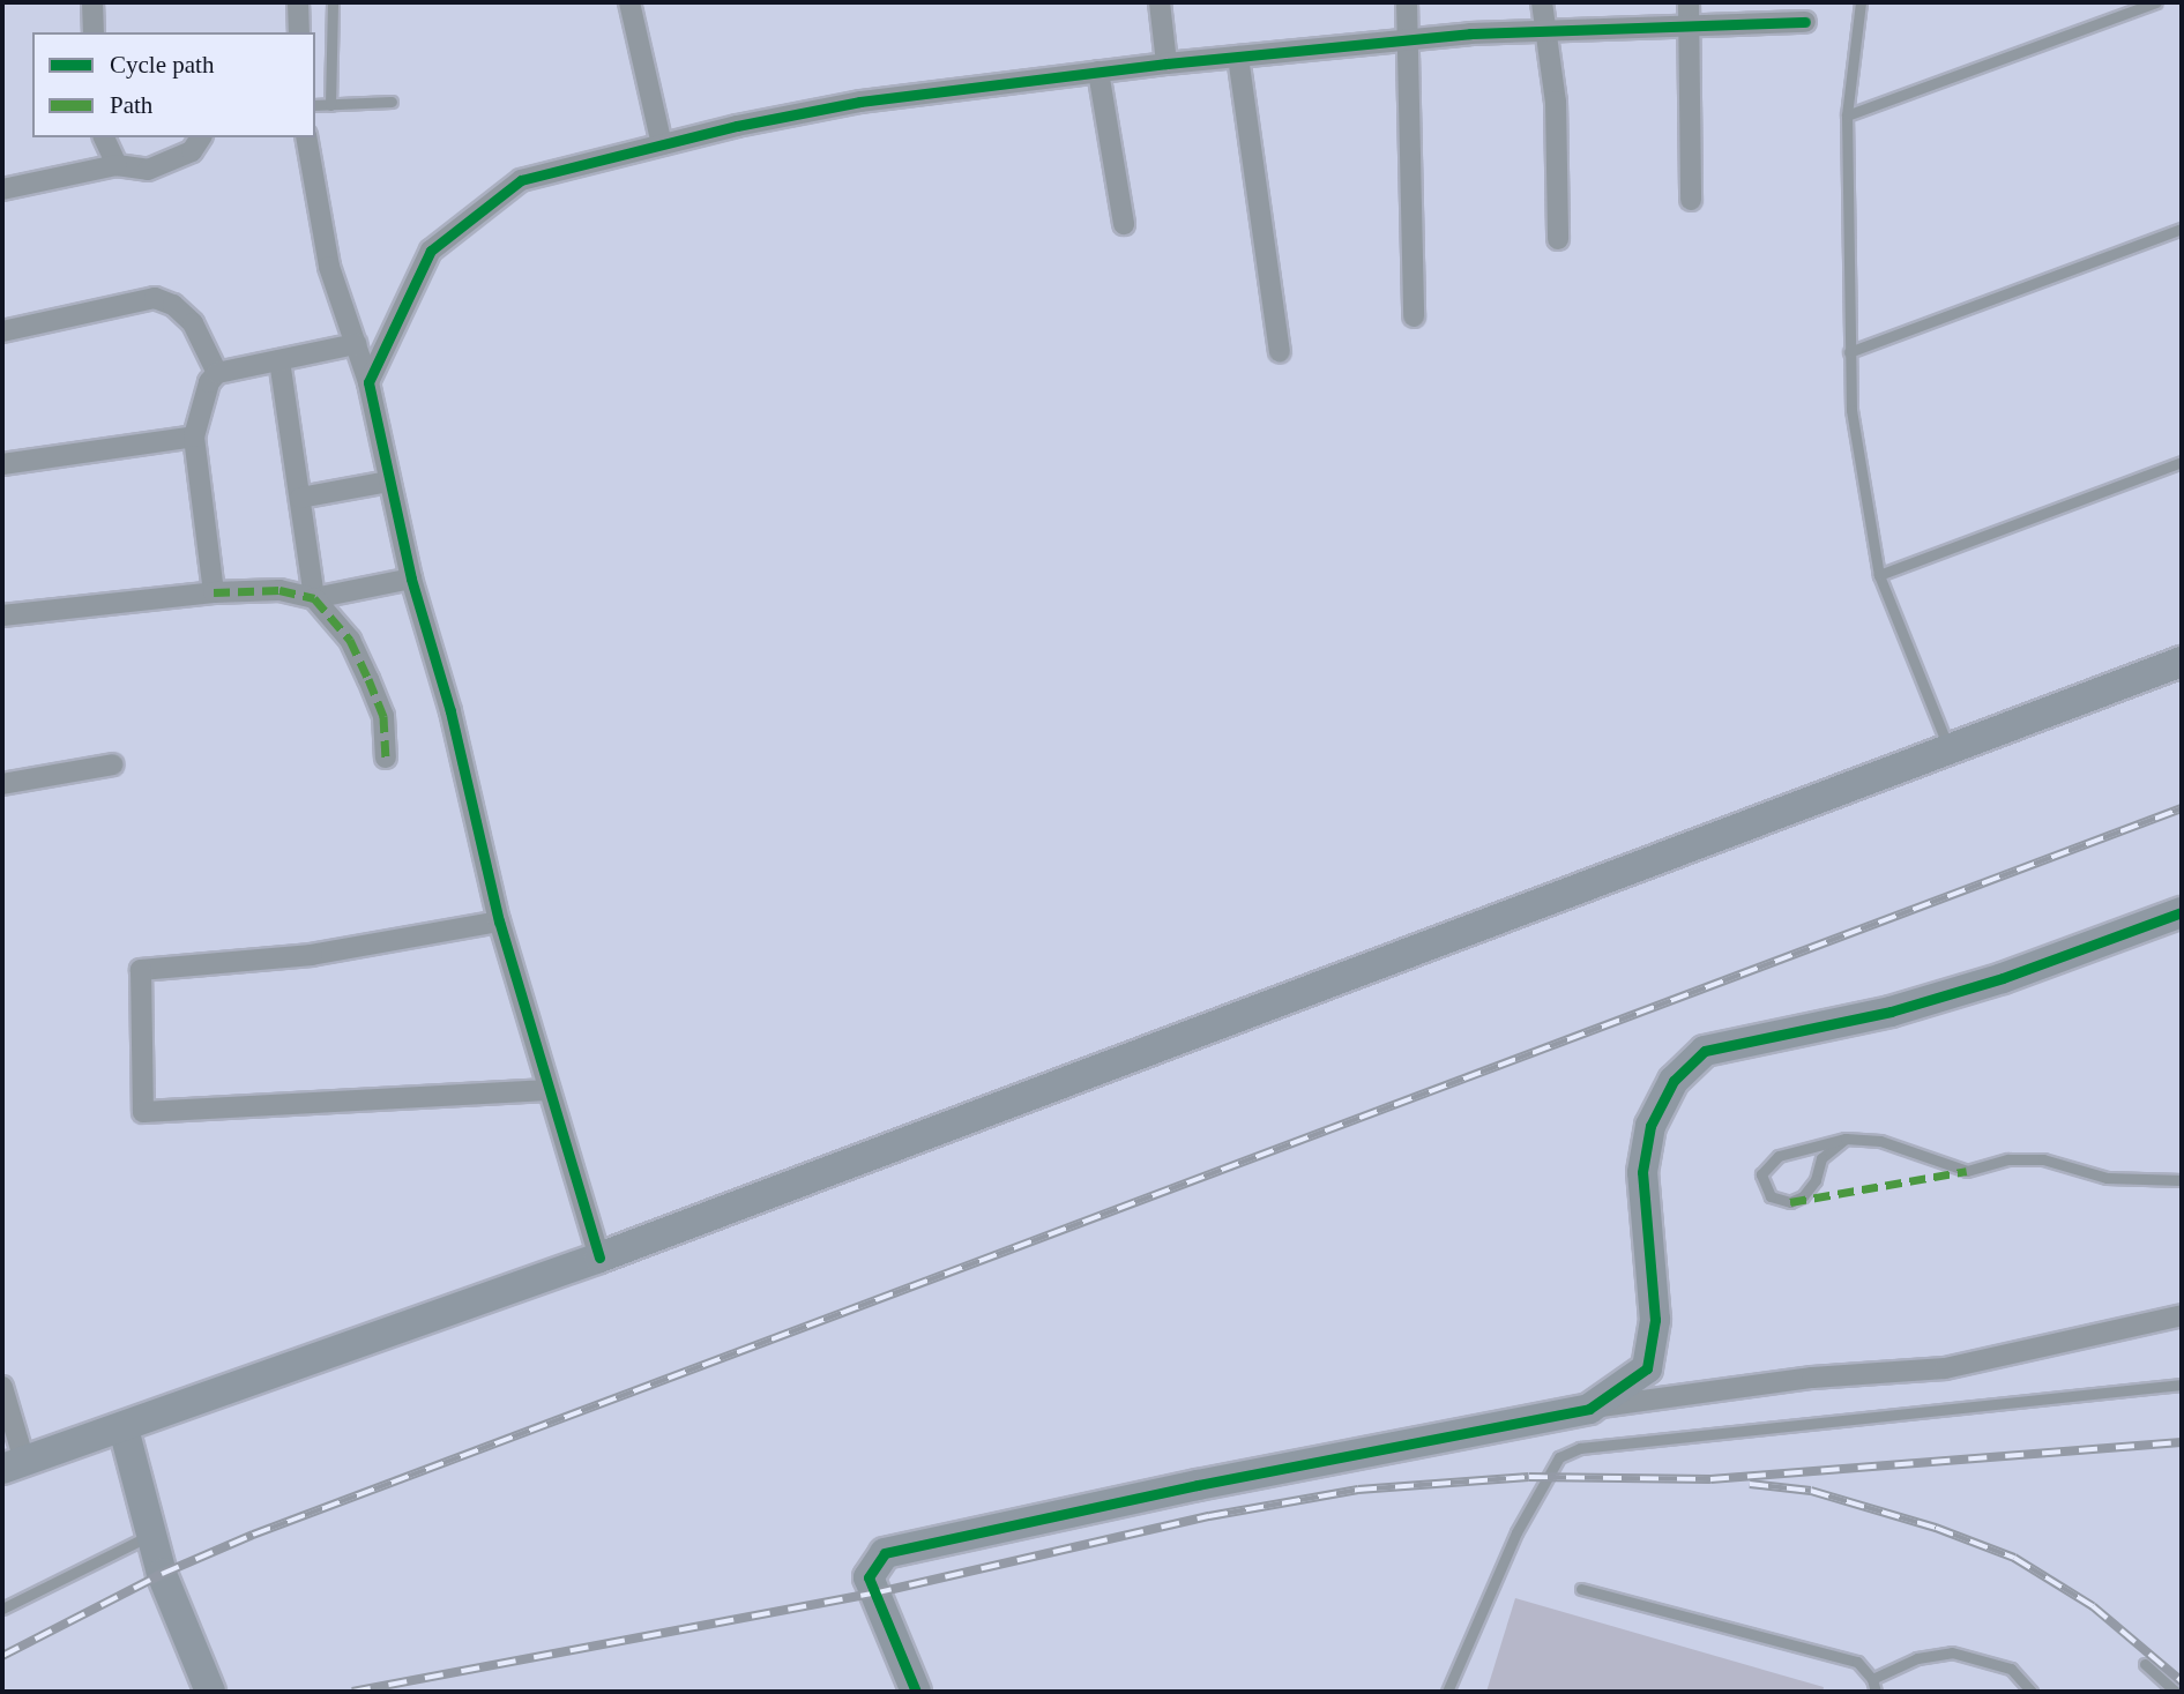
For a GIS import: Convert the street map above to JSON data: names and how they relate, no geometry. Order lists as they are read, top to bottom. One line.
{"legend":["Cycle path","Path"]}
